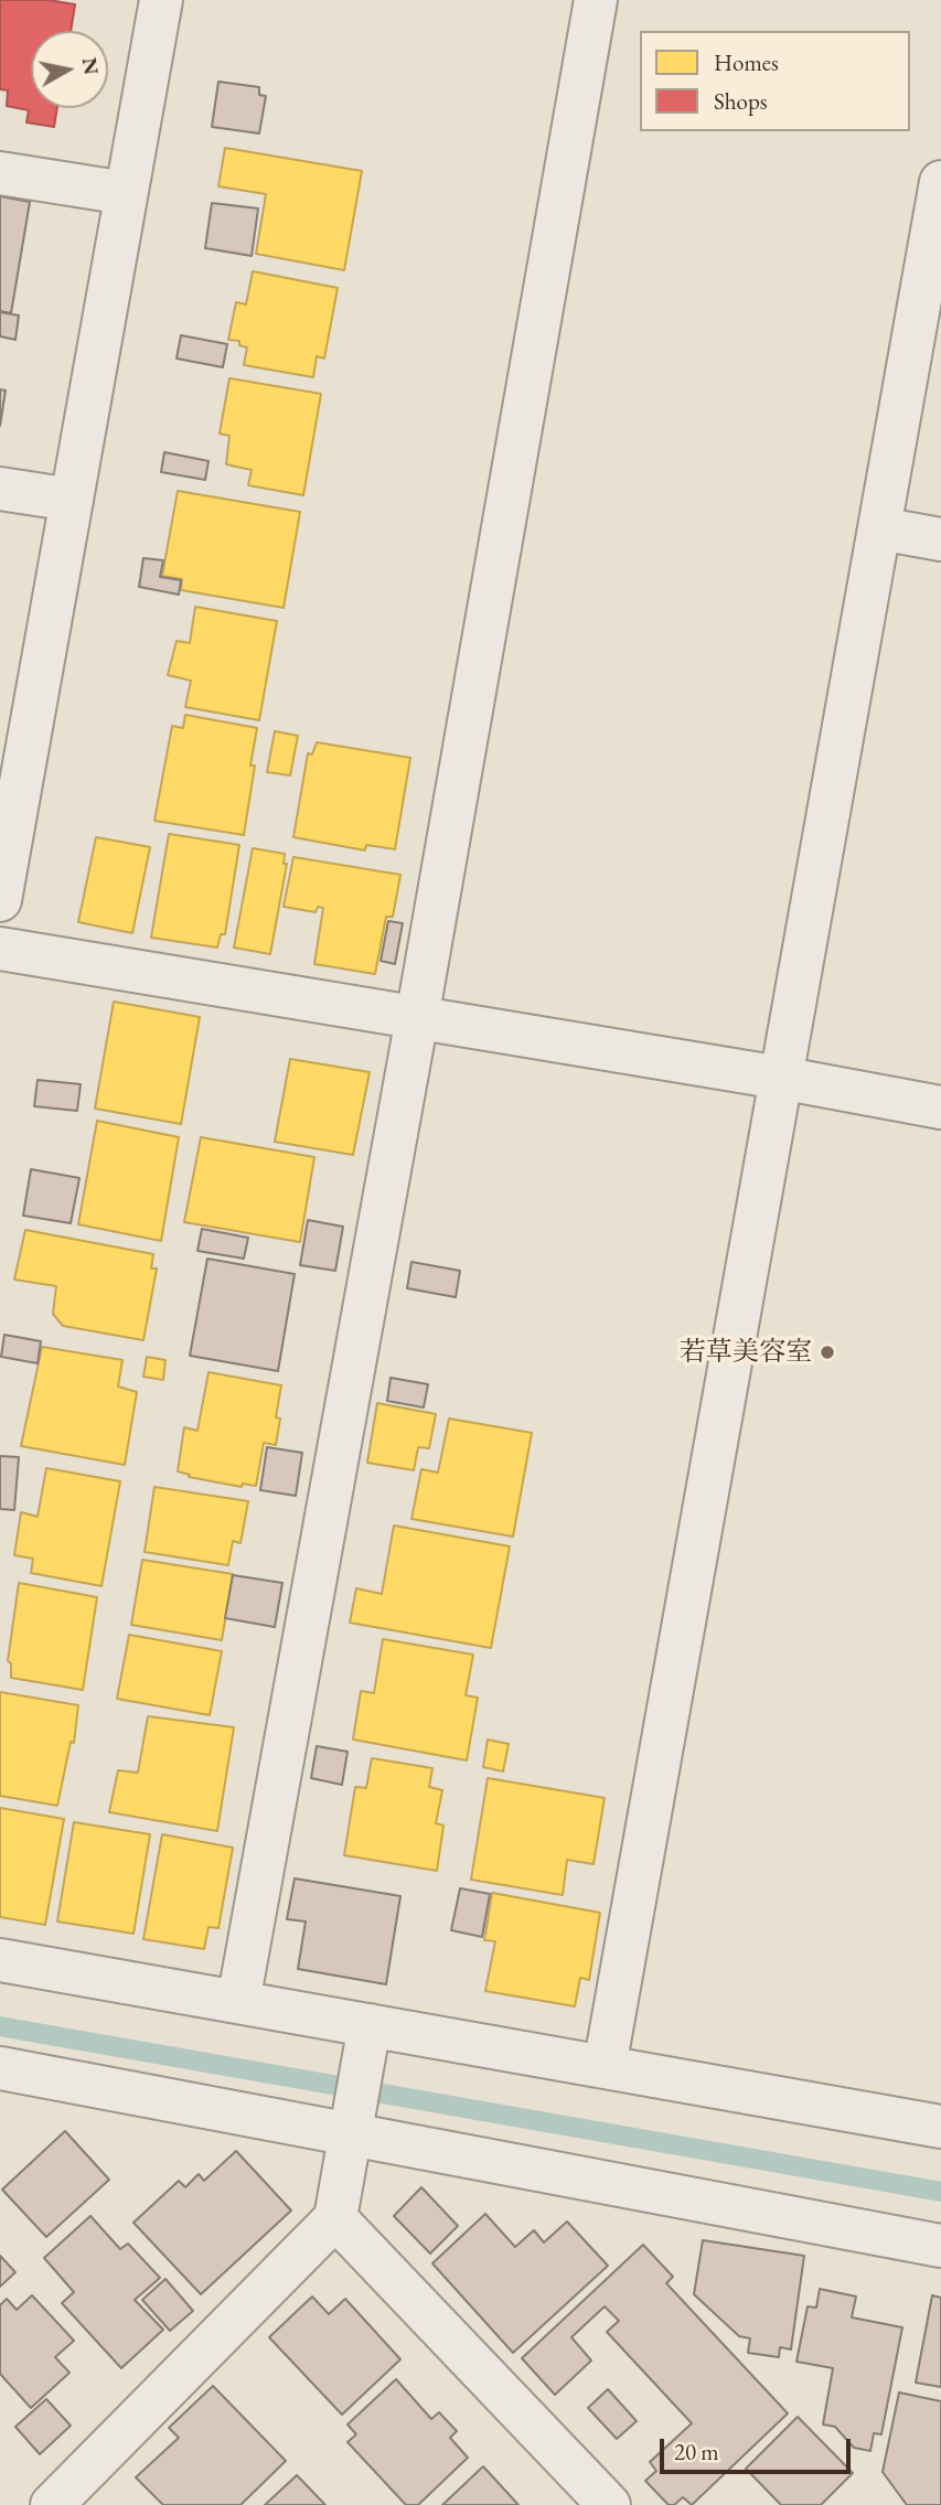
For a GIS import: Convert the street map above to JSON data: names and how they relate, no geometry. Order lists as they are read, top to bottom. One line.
{"places":["若草美容室"],"legend":["Homes","Shops"],"scale_bar":"20 m","north":"right"}
